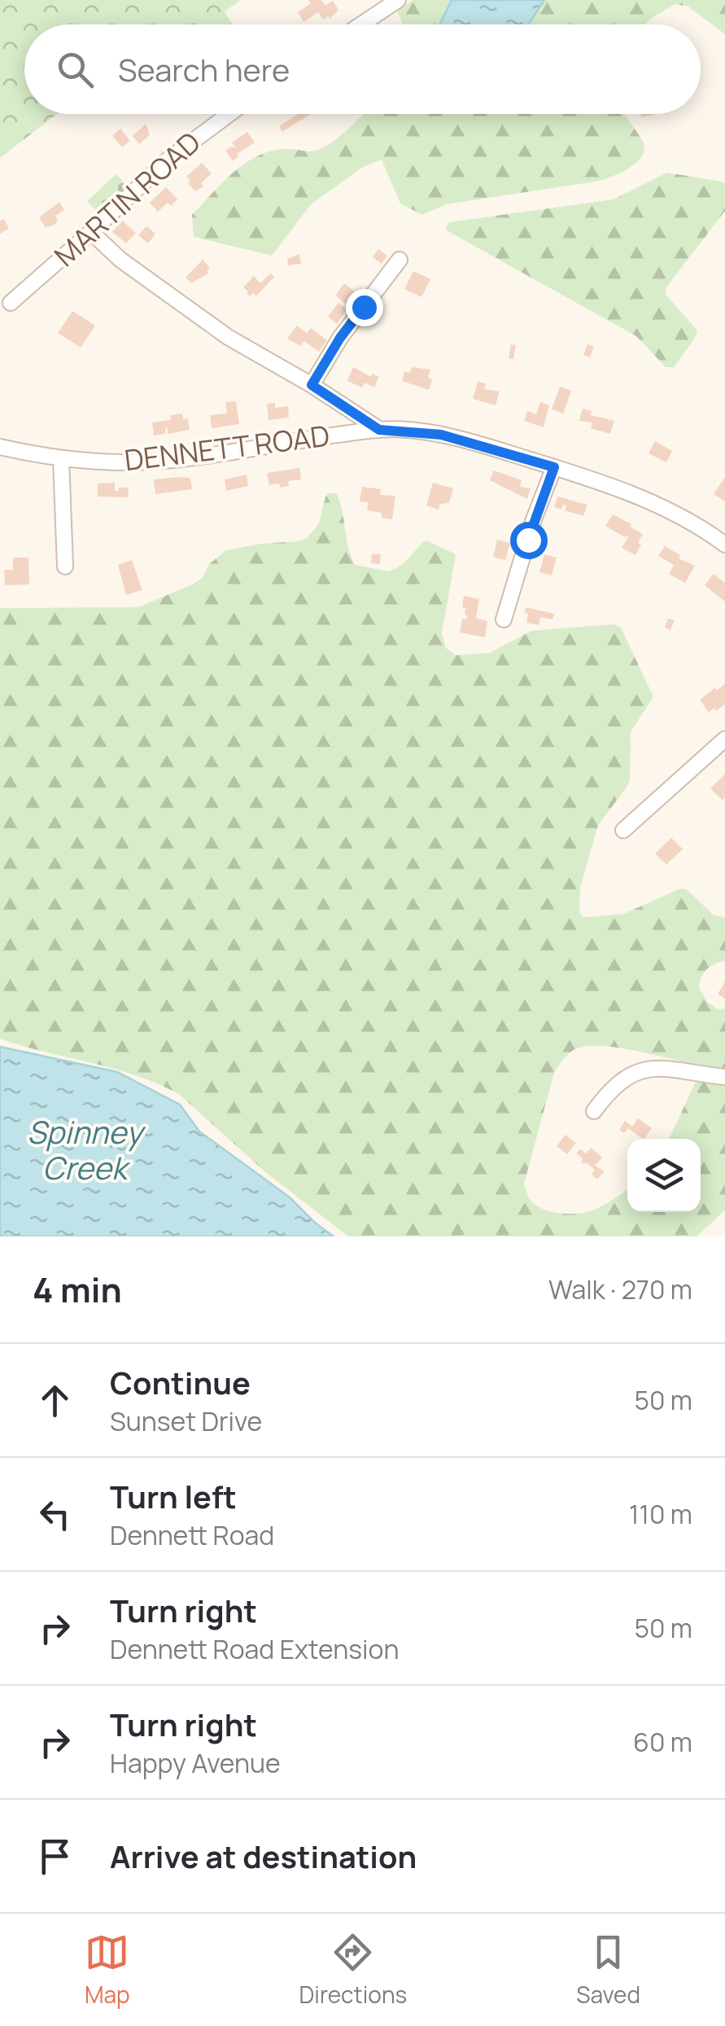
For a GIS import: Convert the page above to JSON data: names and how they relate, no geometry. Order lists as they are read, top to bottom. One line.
{"streets":{"street":["MARTIN ROAD","DENNETT ROAD"]},"water":["Spinney Creek"],"page":{"search":"Search here","heading":["4 min","Walk · 270 m"],"list":[["Continue","Sunset Drive","50 m"],["Turn left","Dennett Road","110 m"],["Turn right","Dennett Road Extension","50 m"],["Turn right","Happy Avenue","60 m"],"Arrive at destination"],"nav":["Map","Directions","Saved"]}}
